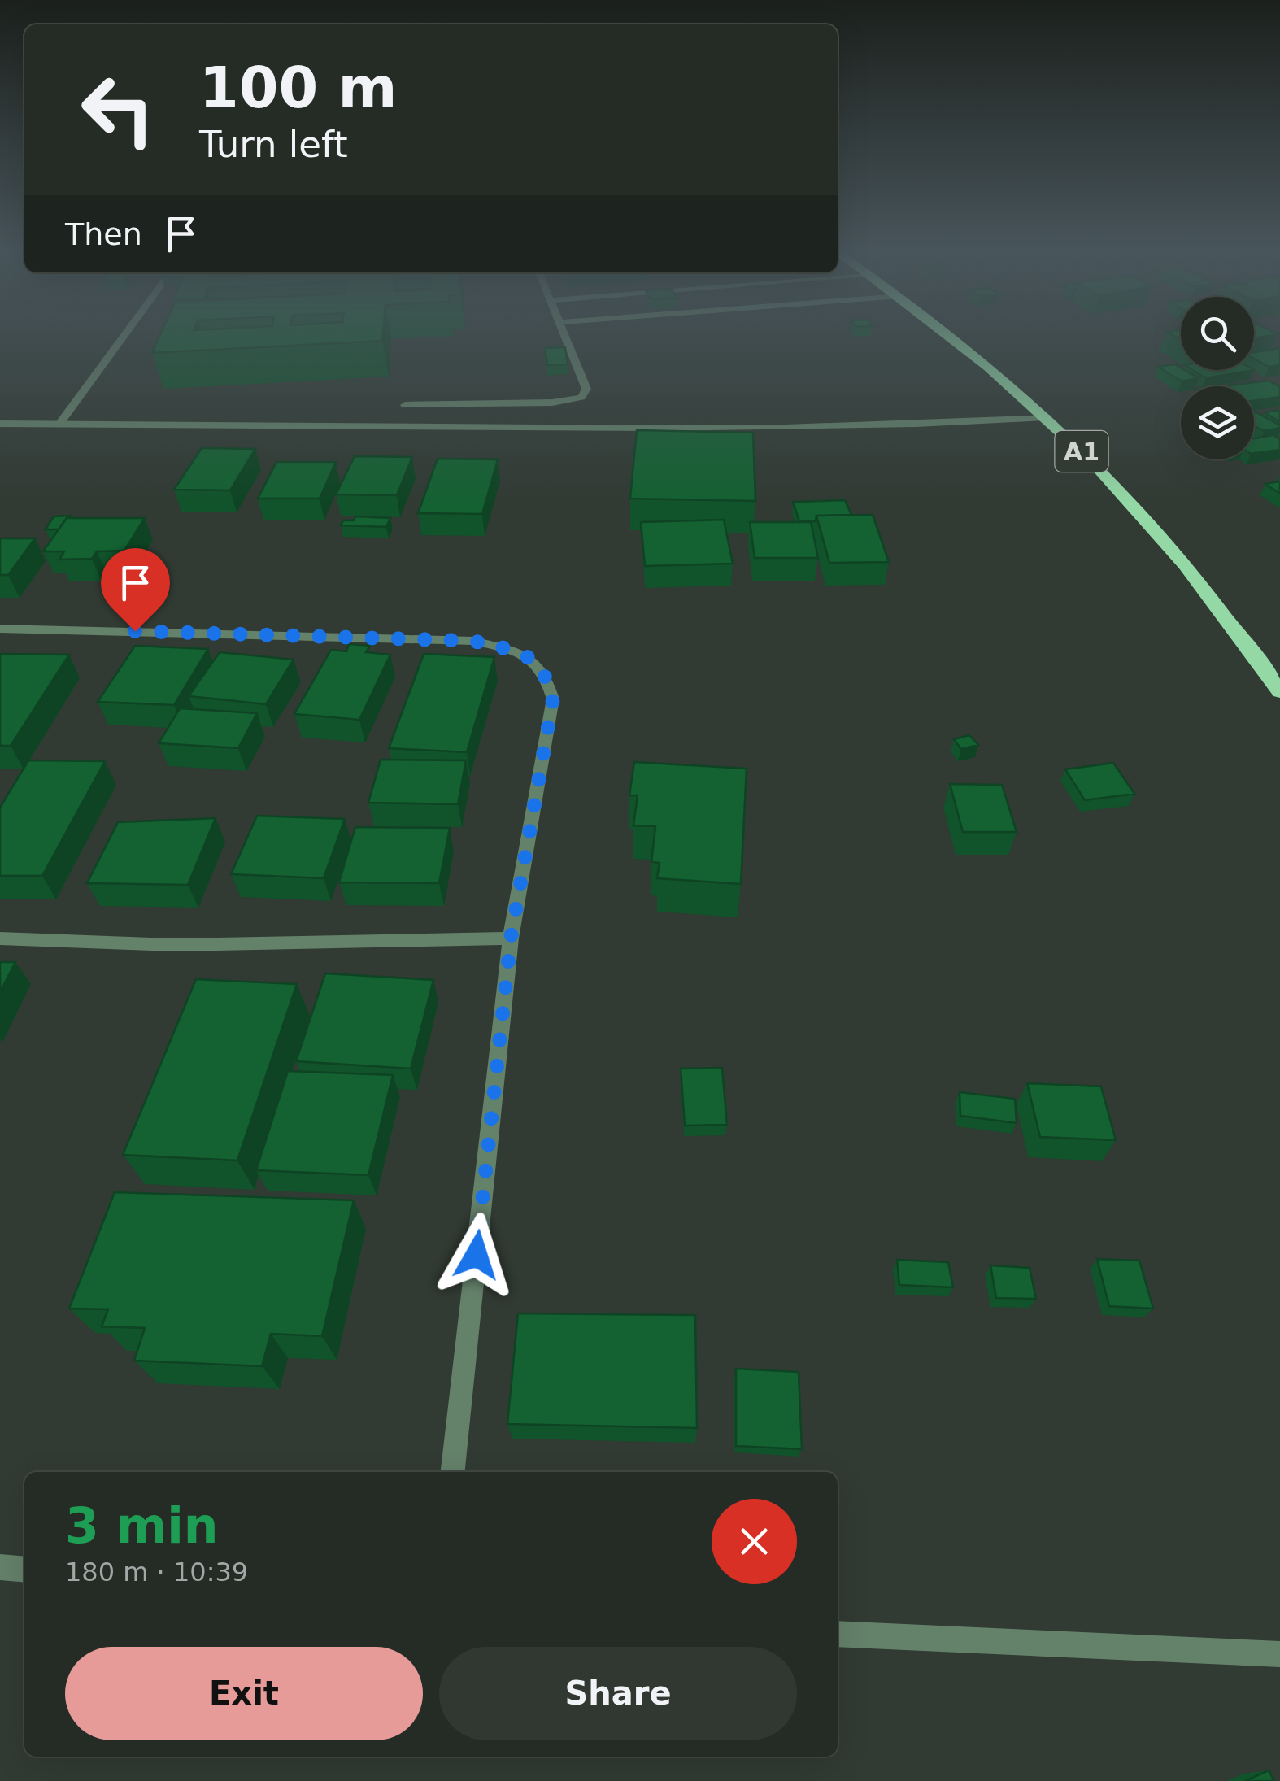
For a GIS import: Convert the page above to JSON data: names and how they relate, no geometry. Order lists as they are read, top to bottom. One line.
{"streets":{"highway":["A1"]},"page":{"turn":["100 m","Turn left"],"then":"Then","heading":["3 min","180 m · 10:39"],"buttons":["Exit","Share"]}}
